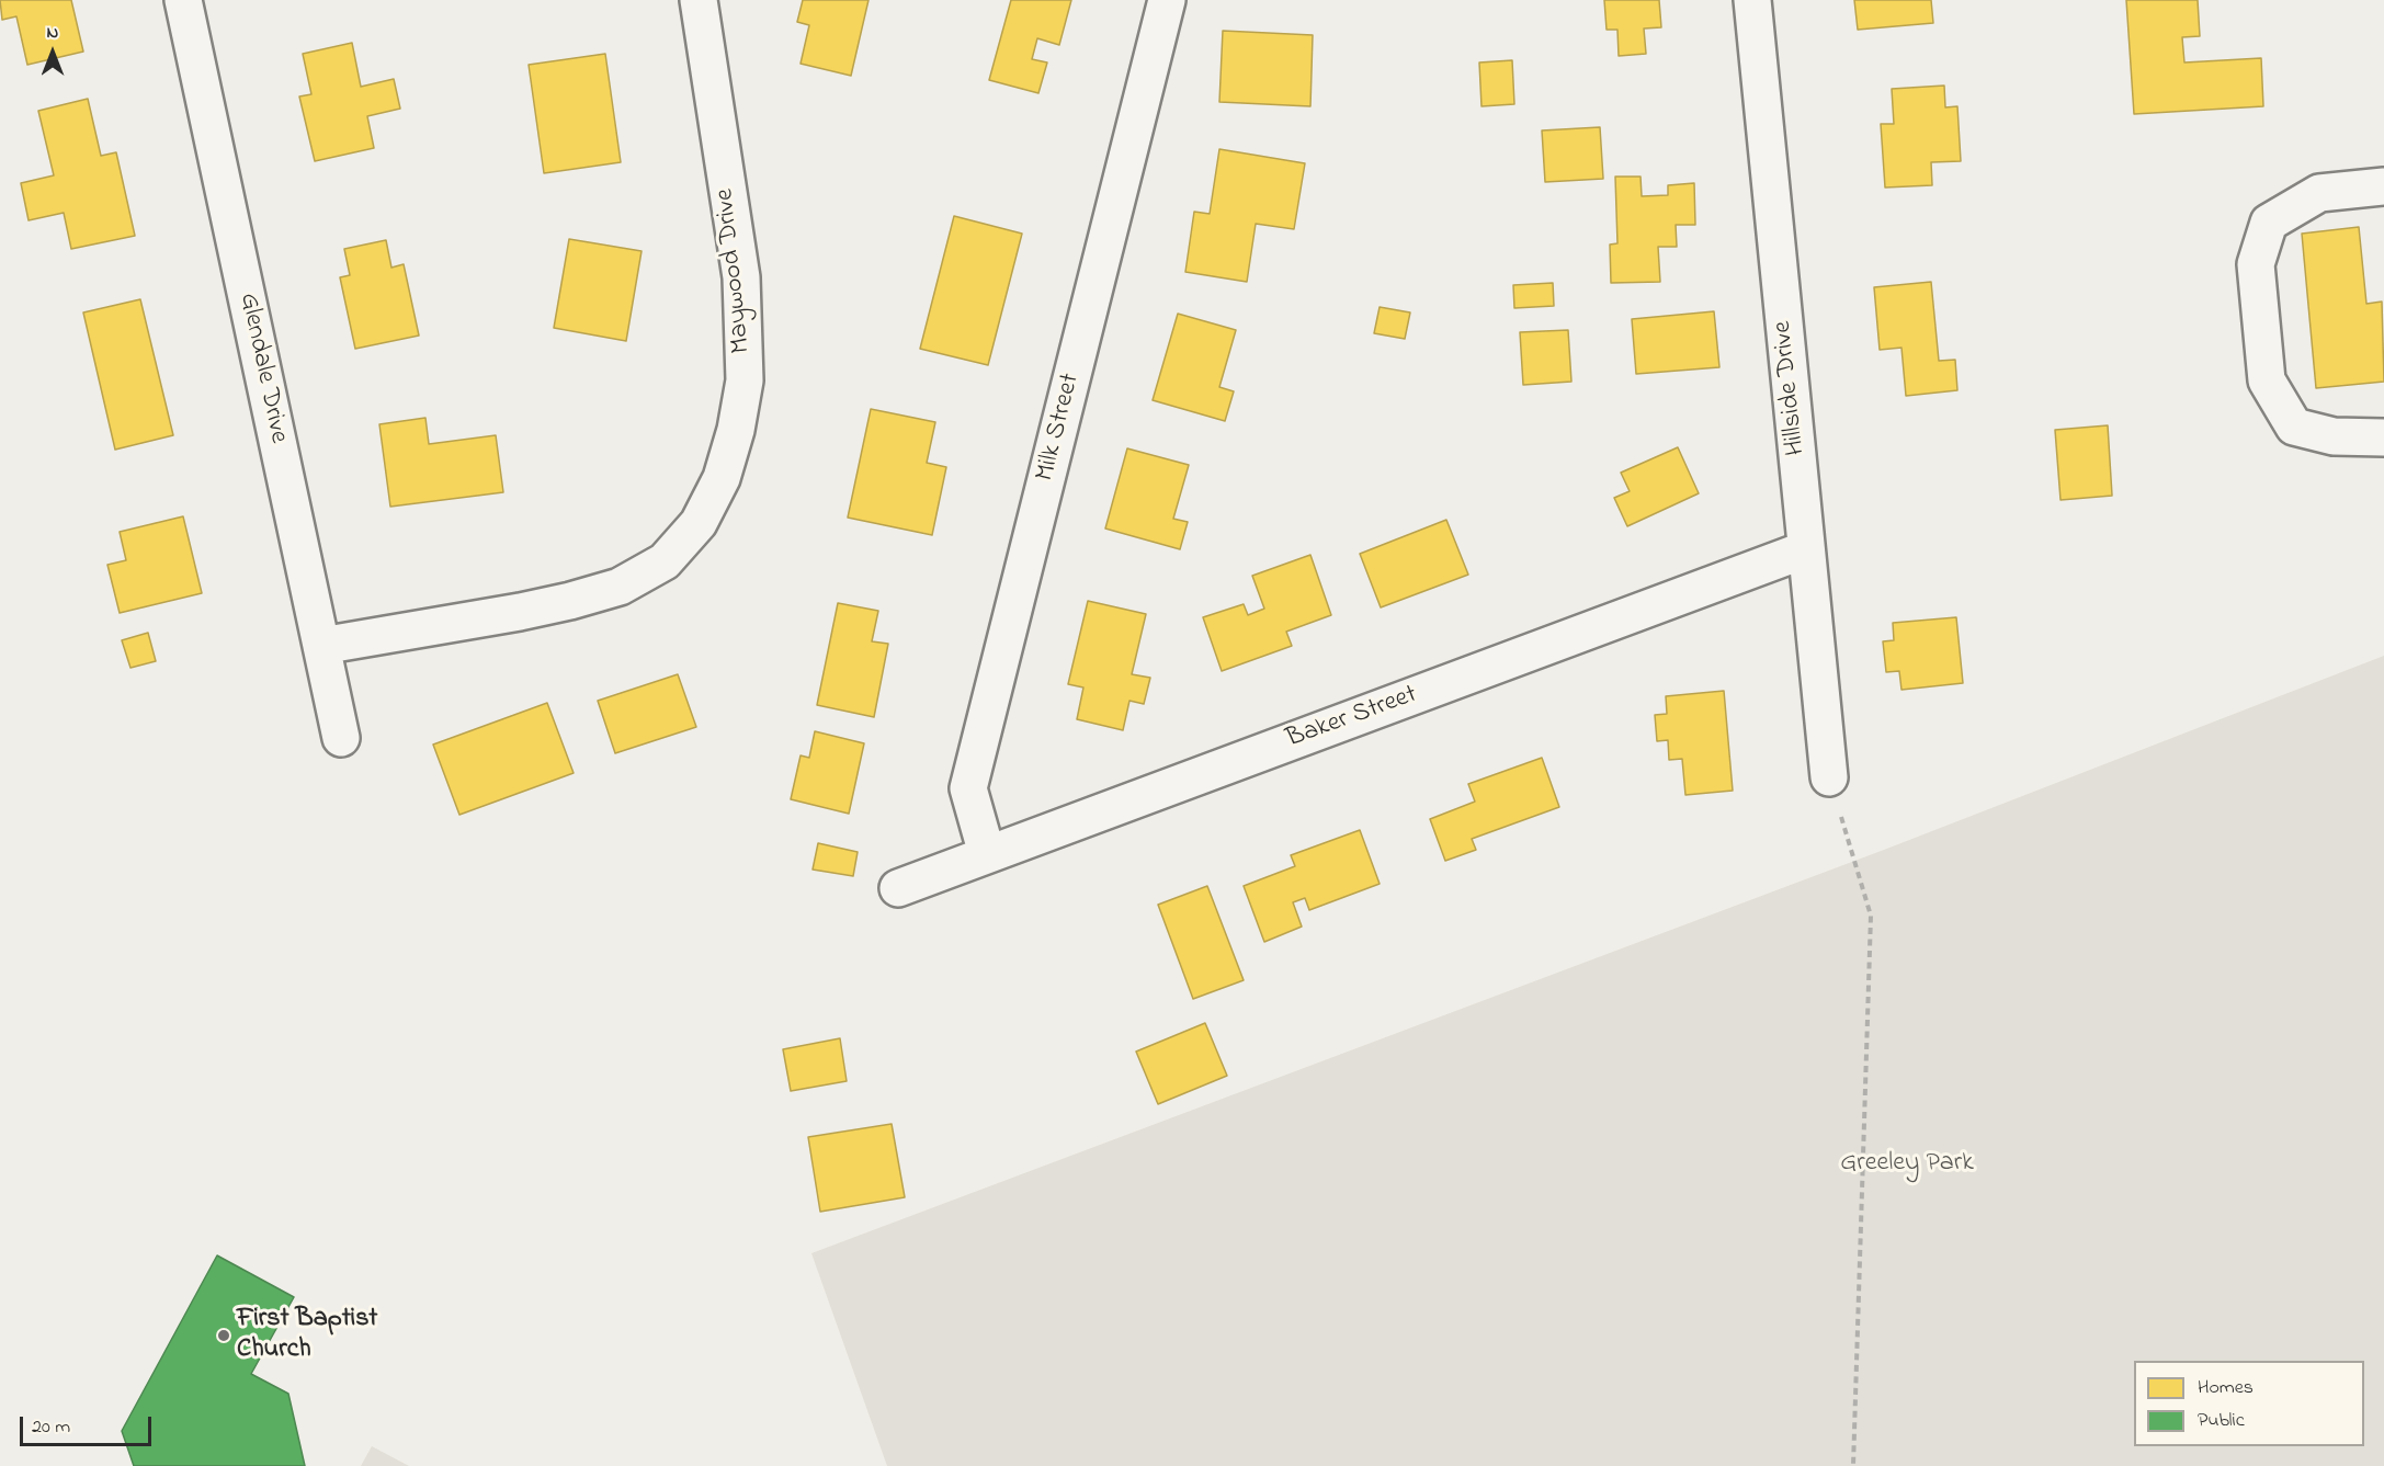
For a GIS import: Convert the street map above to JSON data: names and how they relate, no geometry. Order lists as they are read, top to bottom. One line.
{"streets":{"street":["Maywood Drive","Glendale Drive","Hillside Drive","Milk Street","Baker Street"]},"crossings":[["Maywood Drive","Glendale Drive"],["Hillside Drive","Baker Street"],["Milk Street","Baker Street"]],"parks":["Greeley Park"],"places":["First Baptist Church"],"legend":["Homes","Public"],"scale_bar":"20 m","north":"top"}
